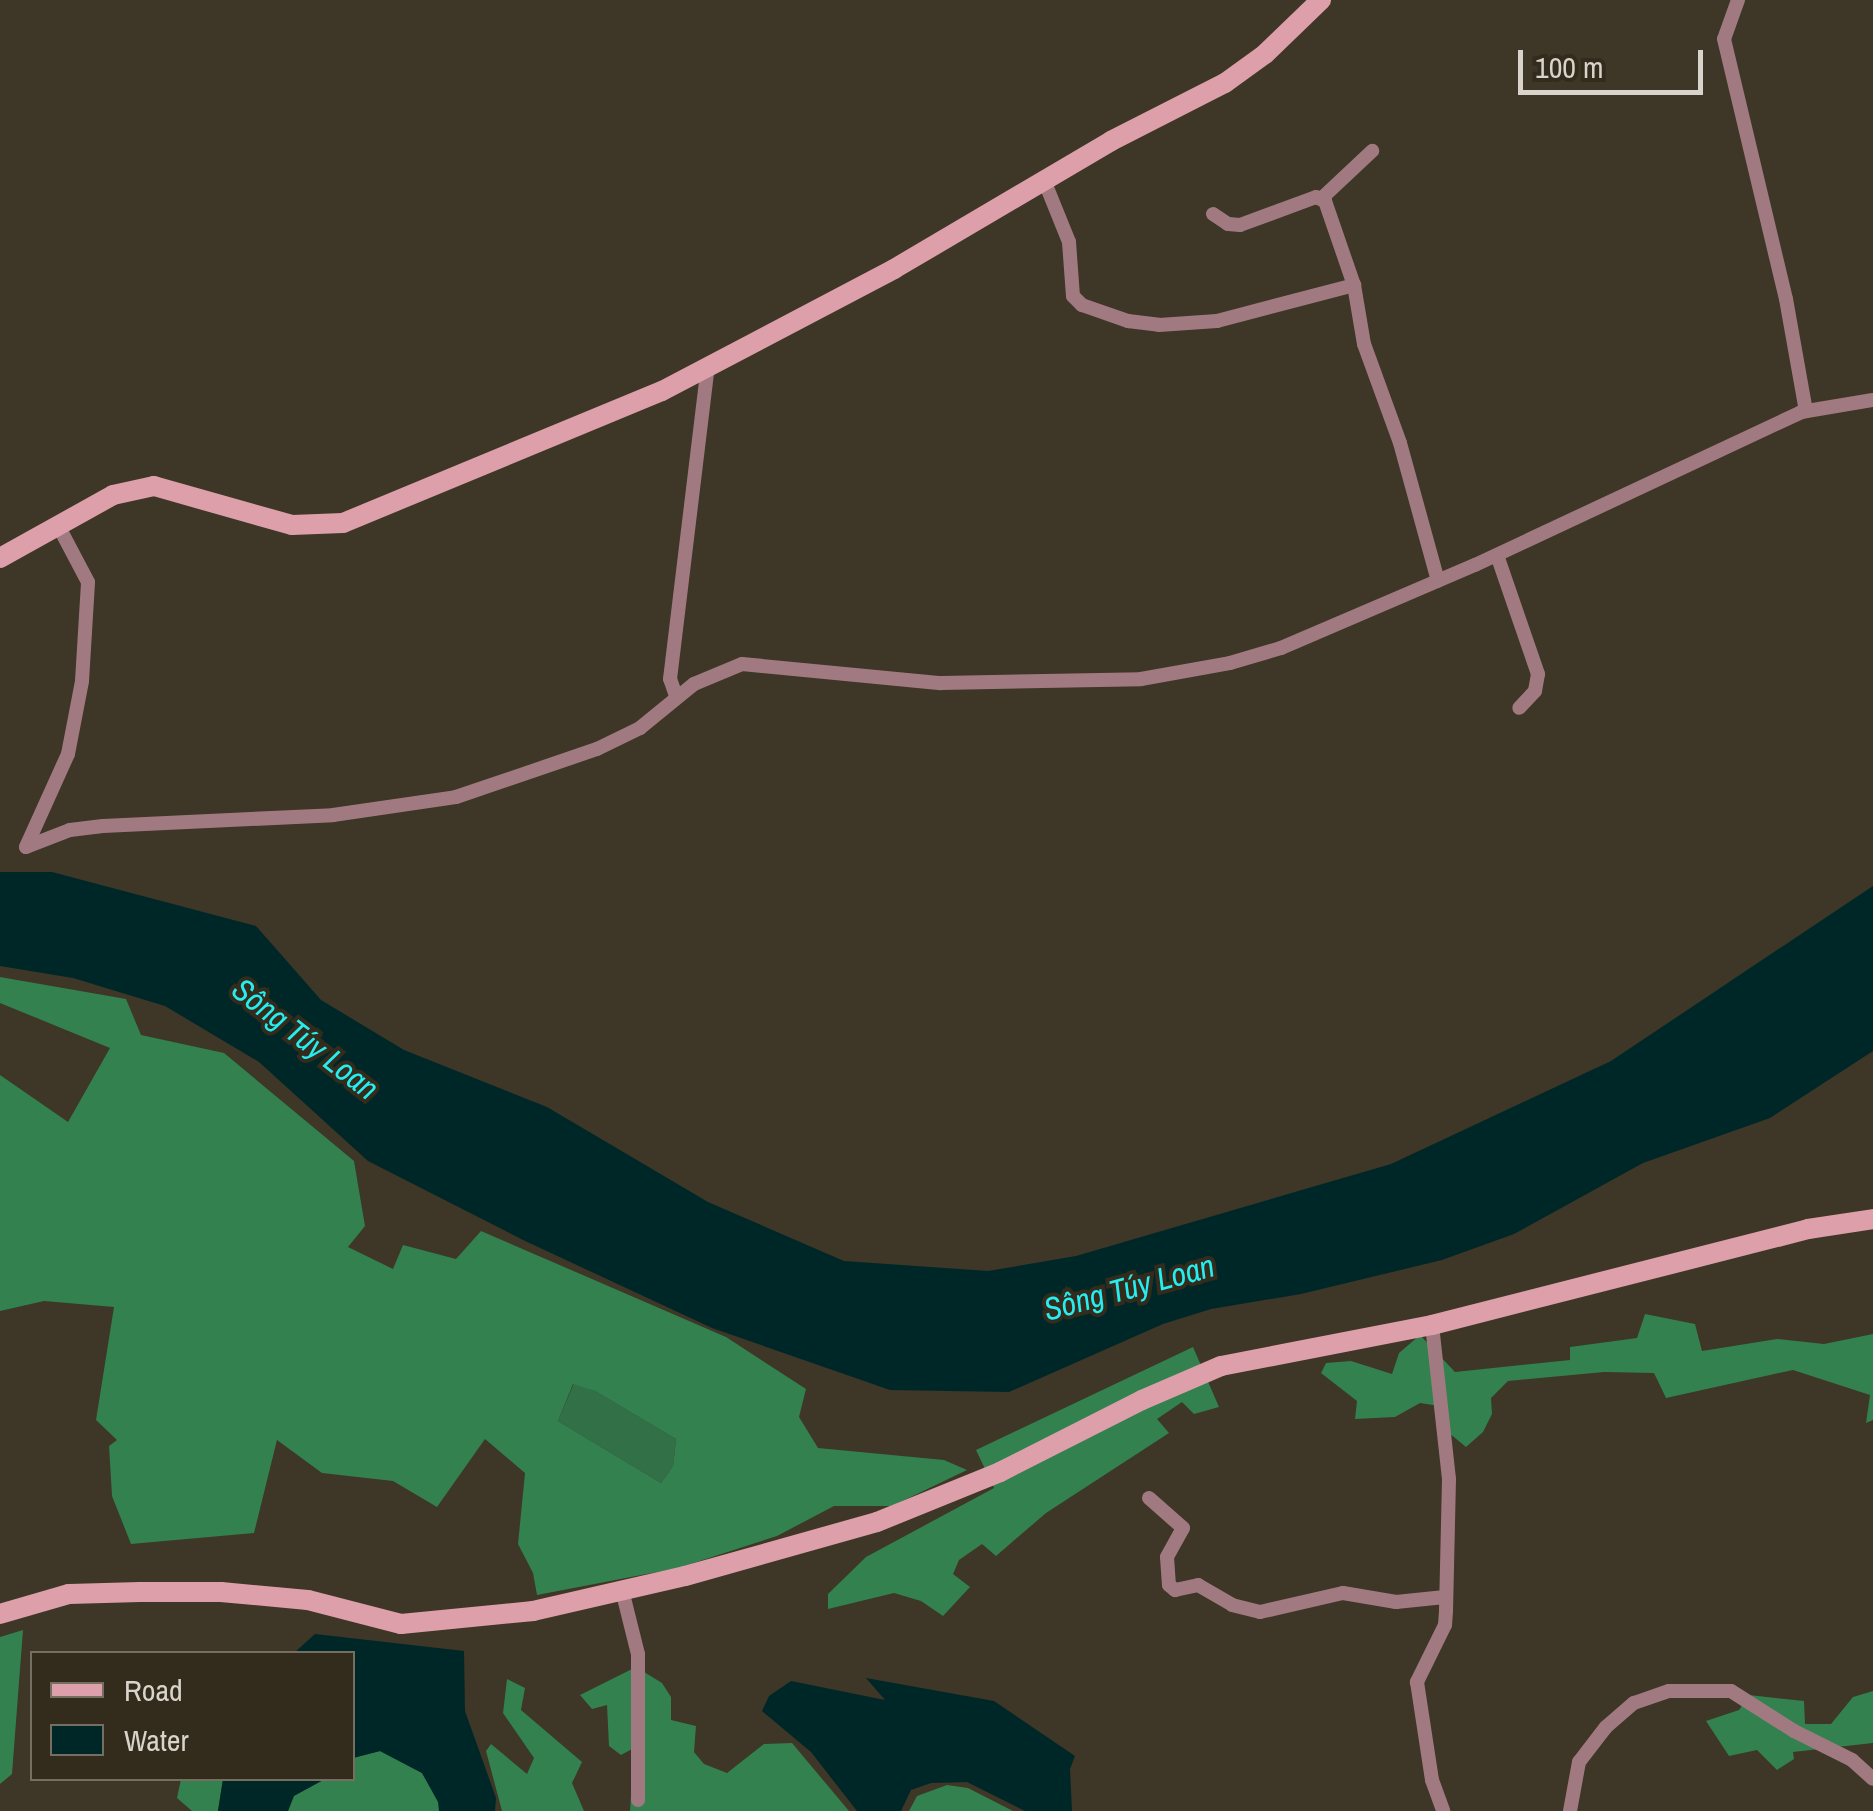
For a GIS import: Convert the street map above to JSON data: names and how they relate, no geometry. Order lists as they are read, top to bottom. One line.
{"water":["Sông Túy Loan"],"legend":["Road","Water"],"scale_bar":"100 m"}
